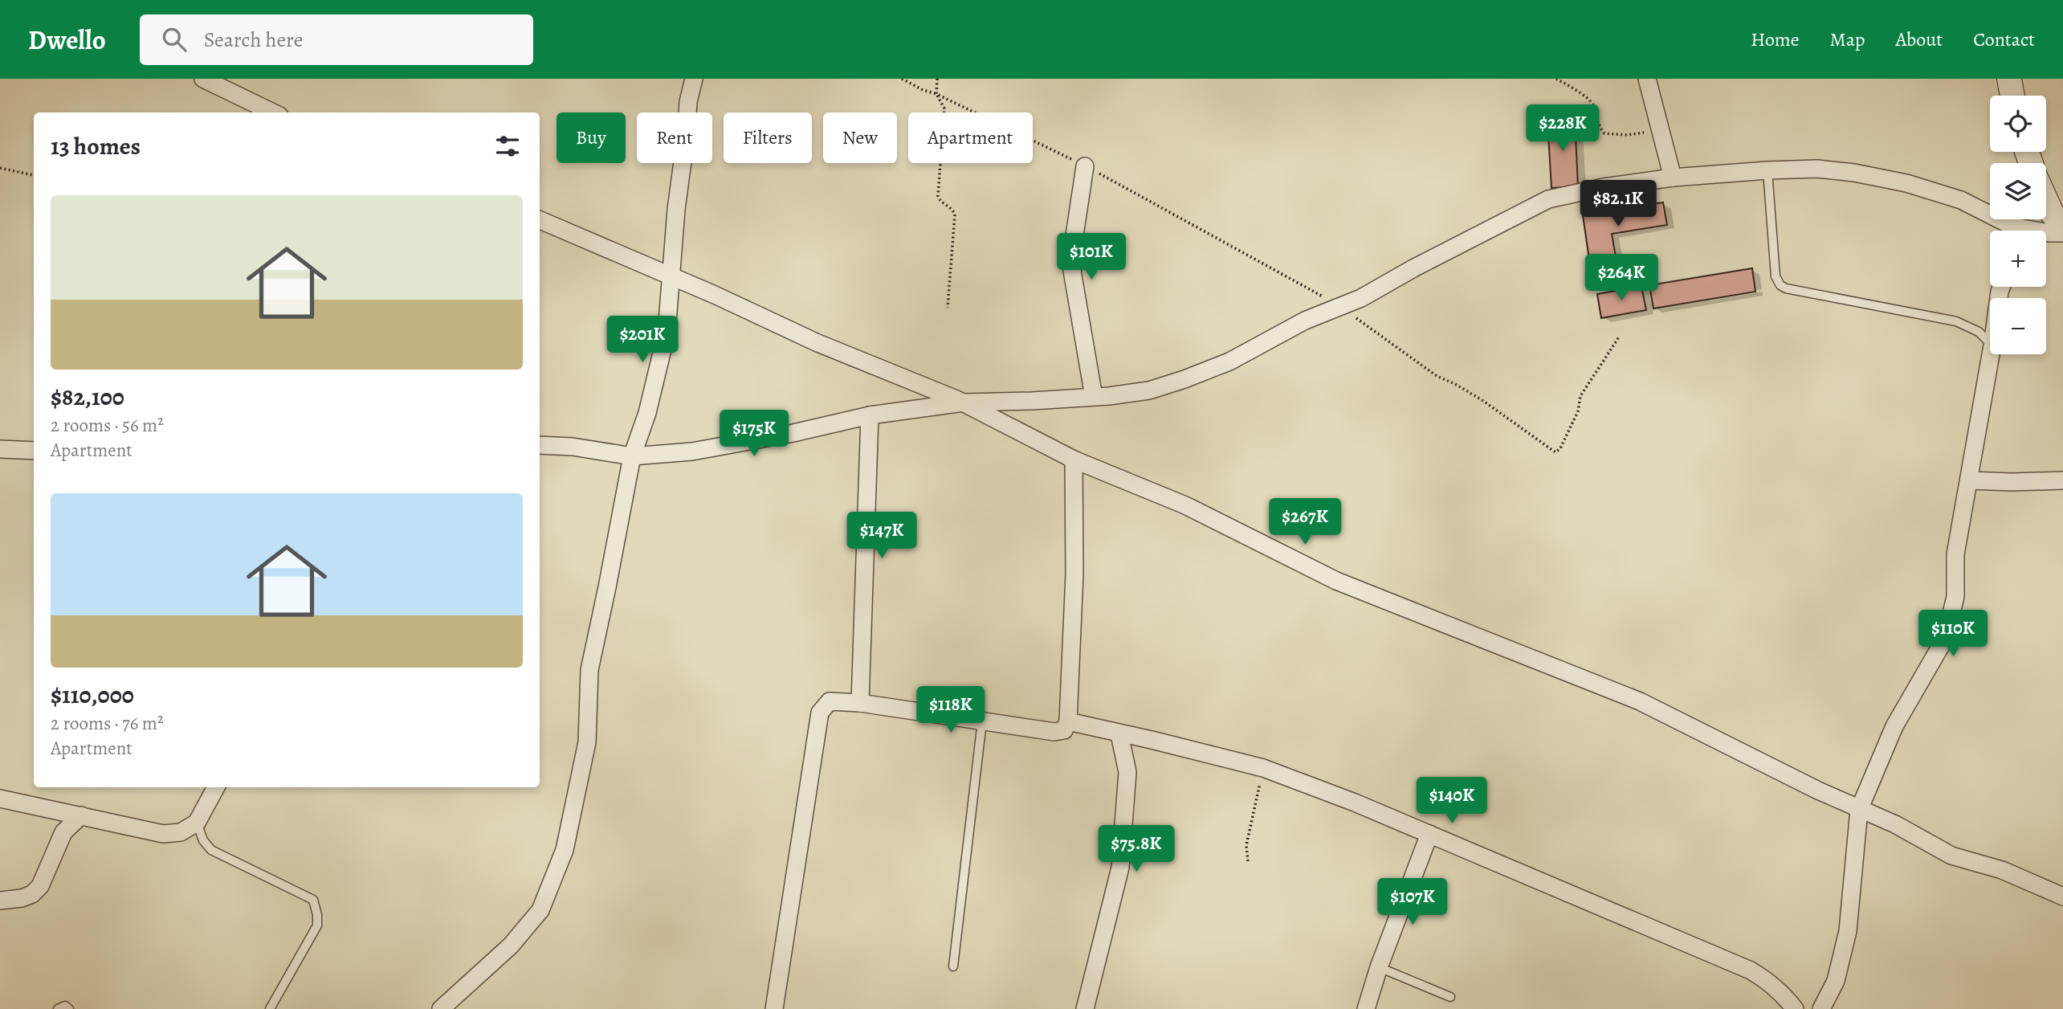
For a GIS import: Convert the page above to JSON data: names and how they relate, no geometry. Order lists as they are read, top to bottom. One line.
{"page":{"header":"Dwello","search":"Search here","nav":["Home","Map","About","Contact"],"map_buttons":["+","−"],"price":["$228K","$82.1K","$101K","$264K","$201K","$175K","$267K","$147K","$110K","$118K","$140K","$75.8K","$107K"],"chip":["Buy","Rent","Filters","New","Apartment"],"heading":"13 homes","list":[{"name":"$82,100","note":"2 rooms · 56 m² · Apartment"},{"name":"$110,000","note":"2 rooms · 76 m² · Apartment"}]}}
